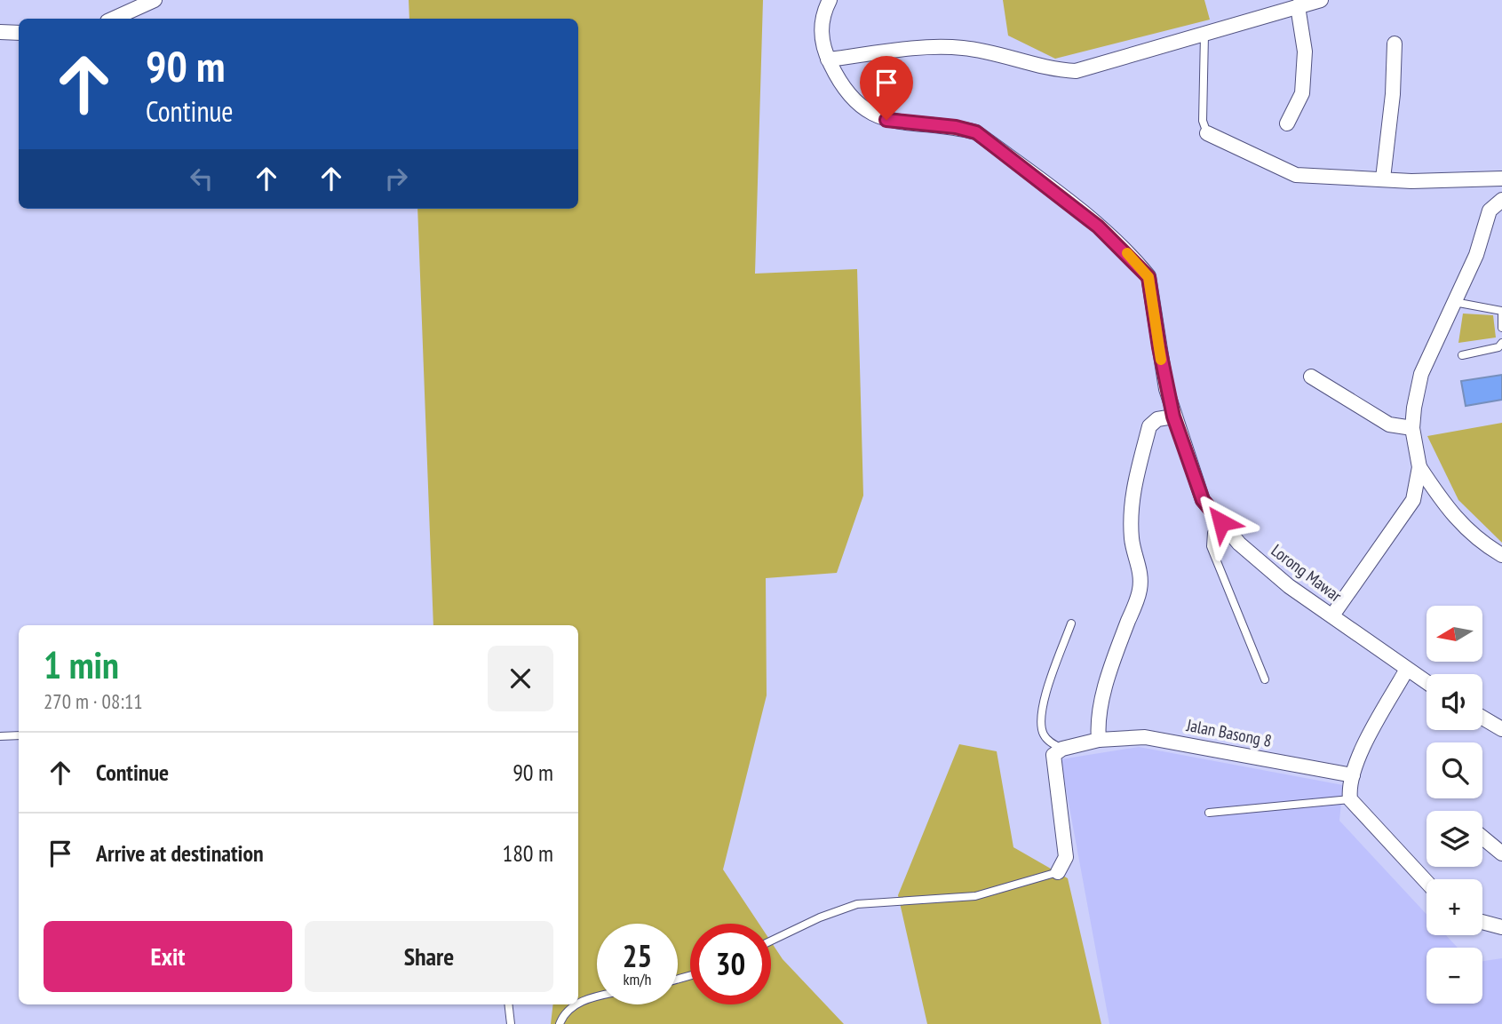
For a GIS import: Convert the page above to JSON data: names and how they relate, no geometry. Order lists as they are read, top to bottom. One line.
{"streets":{"street":["Lorong Mawar","Jalan Basong 8"]},"north":"left","page":{"turn":["90 m","Continue"],"map_buttons":["+","−"],"heading":["1 min","270 m · 08:11"],"list":[{"name":"Continue","value":"90 m"},{"name":"Arrive at destination","value":"180 m"}],"buttons":["Exit","Share"],"speed":"25 km/h","limit":"30"}}
